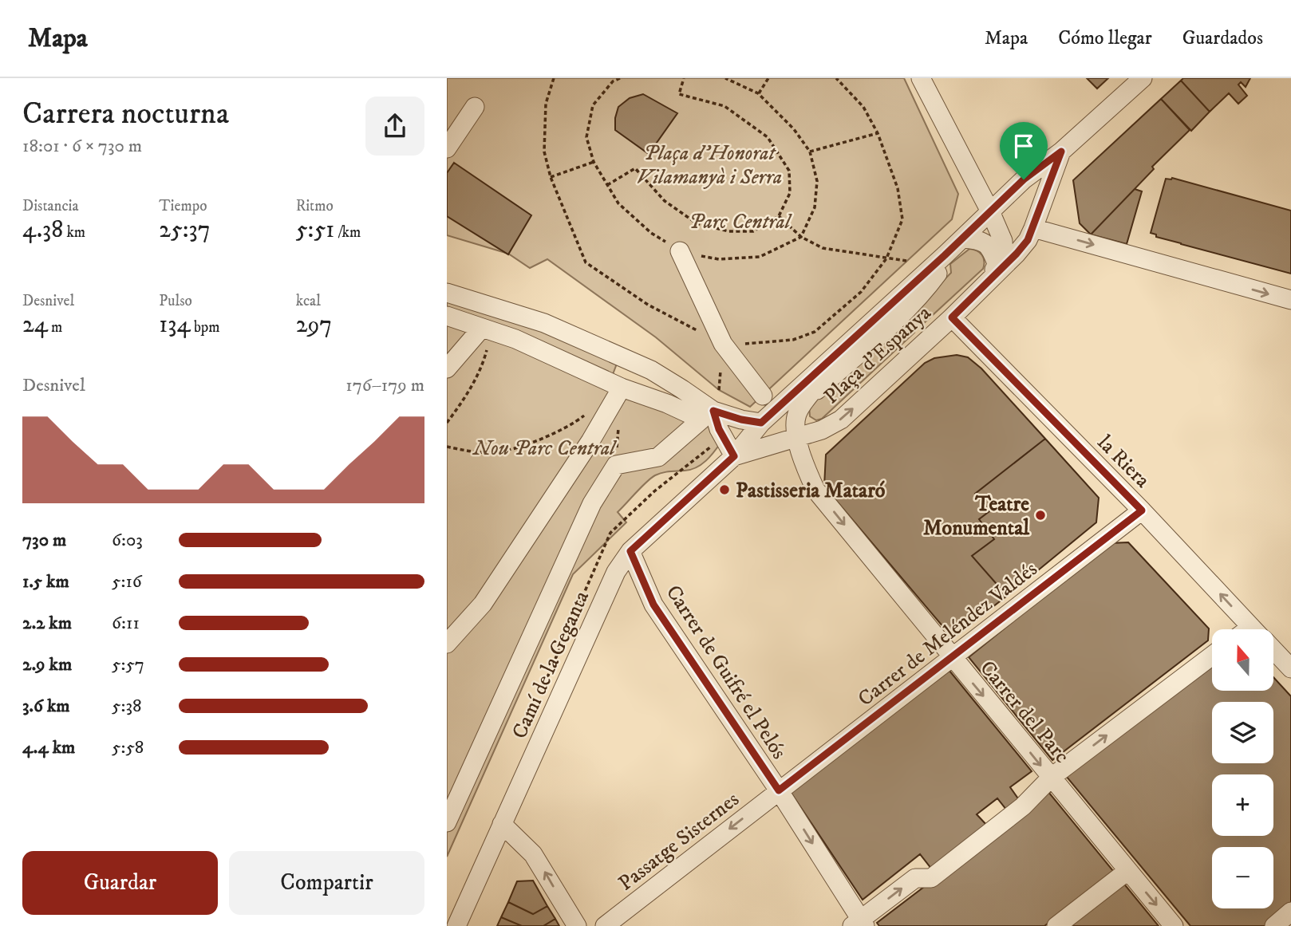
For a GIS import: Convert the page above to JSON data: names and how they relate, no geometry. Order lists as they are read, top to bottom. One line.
{"streets":{"street":["Plaça d'Espanya","la Riera","Carrer de Meléndez Valdés","Camí de la Geganta","Carrer de Guifré el Pelós","Carrer del Parc","Passatge Sisternes"]},"crossings":[["Plaça d'Espanya","la Riera"],["Plaça d'Espanya","Camí de la Geganta"],["Plaça d'Espanya","Carrer del Parc"],["la Riera","Carrer de Meléndez Valdés"],["Carrer de Meléndez Valdés","Carrer de Guifré el Pelós"],["Carrer de Meléndez Valdés","Carrer del Parc"],["Carrer de Meléndez Valdés","Passatge Sisternes"],["Camí de la Geganta","Carrer de Guifré el Pelós"],["Carrer de Guifré el Pelós","Passatge Sisternes"]],"one_way":["la Riera","Carrer de Guifré el Pelós","Carrer del Parc","Passatge Sisternes"],"parks":["Plaça d'Honorat Vilamanyà i Serra","Parc Central","Nou Parc Central"],"places":["Pastisseria Mataró","Teatre Monumental"],"north":"top","page":{"header":"Mapa","nav":["Mapa","Cómo llegar","Guardados"],"heading":["Carrera nocturna","18:01 · 6 × 730 m"],"stats":[["Distancia","4.38 km"],["Tiempo","25:37"],["Ritmo","5:51 /km"],["Desnivel","24 m"],["Pulso","134 bpm"],["kcal","297"]],"chart":["Desnivel","176–179 m"],"list":[{"name":"730 m","note":"6:03"},{"name":"1.5 km","note":"5:16"},{"name":"2.2 km","note":"6:11"},{"name":"2.9 km","note":"5:57"},{"name":"3.6 km","note":"5:38"},{"name":"4.4 km","note":"5:58"}],"map_buttons":["+","−"],"buttons":["Guardar","Compartir"]}}
